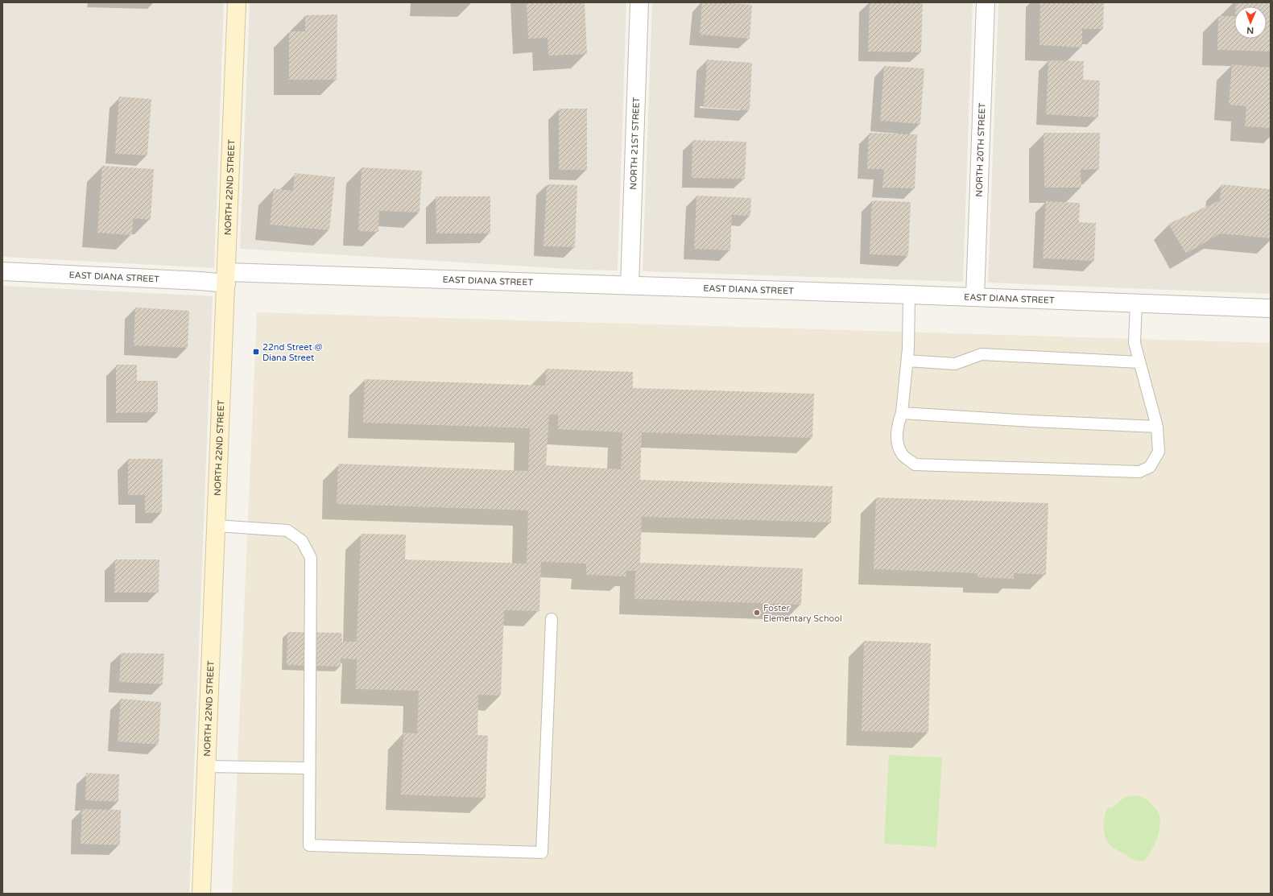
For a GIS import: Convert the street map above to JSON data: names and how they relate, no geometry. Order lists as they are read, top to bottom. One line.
{"streets":{"street":["NORTH 21ST STREET","NORTH 20TH STREET","NORTH 22ND STREET","EAST DIANA STREET"]},"crossings":[["NORTH 21ST STREET","EAST DIANA STREET"],["NORTH 20TH STREET","EAST DIANA STREET"],["NORTH 22ND STREET","EAST DIANA STREET"]],"places":{"transit":["22nd Street @ Diana Street"],"other":["Foster Elementary School"]},"north":"bottom"}
